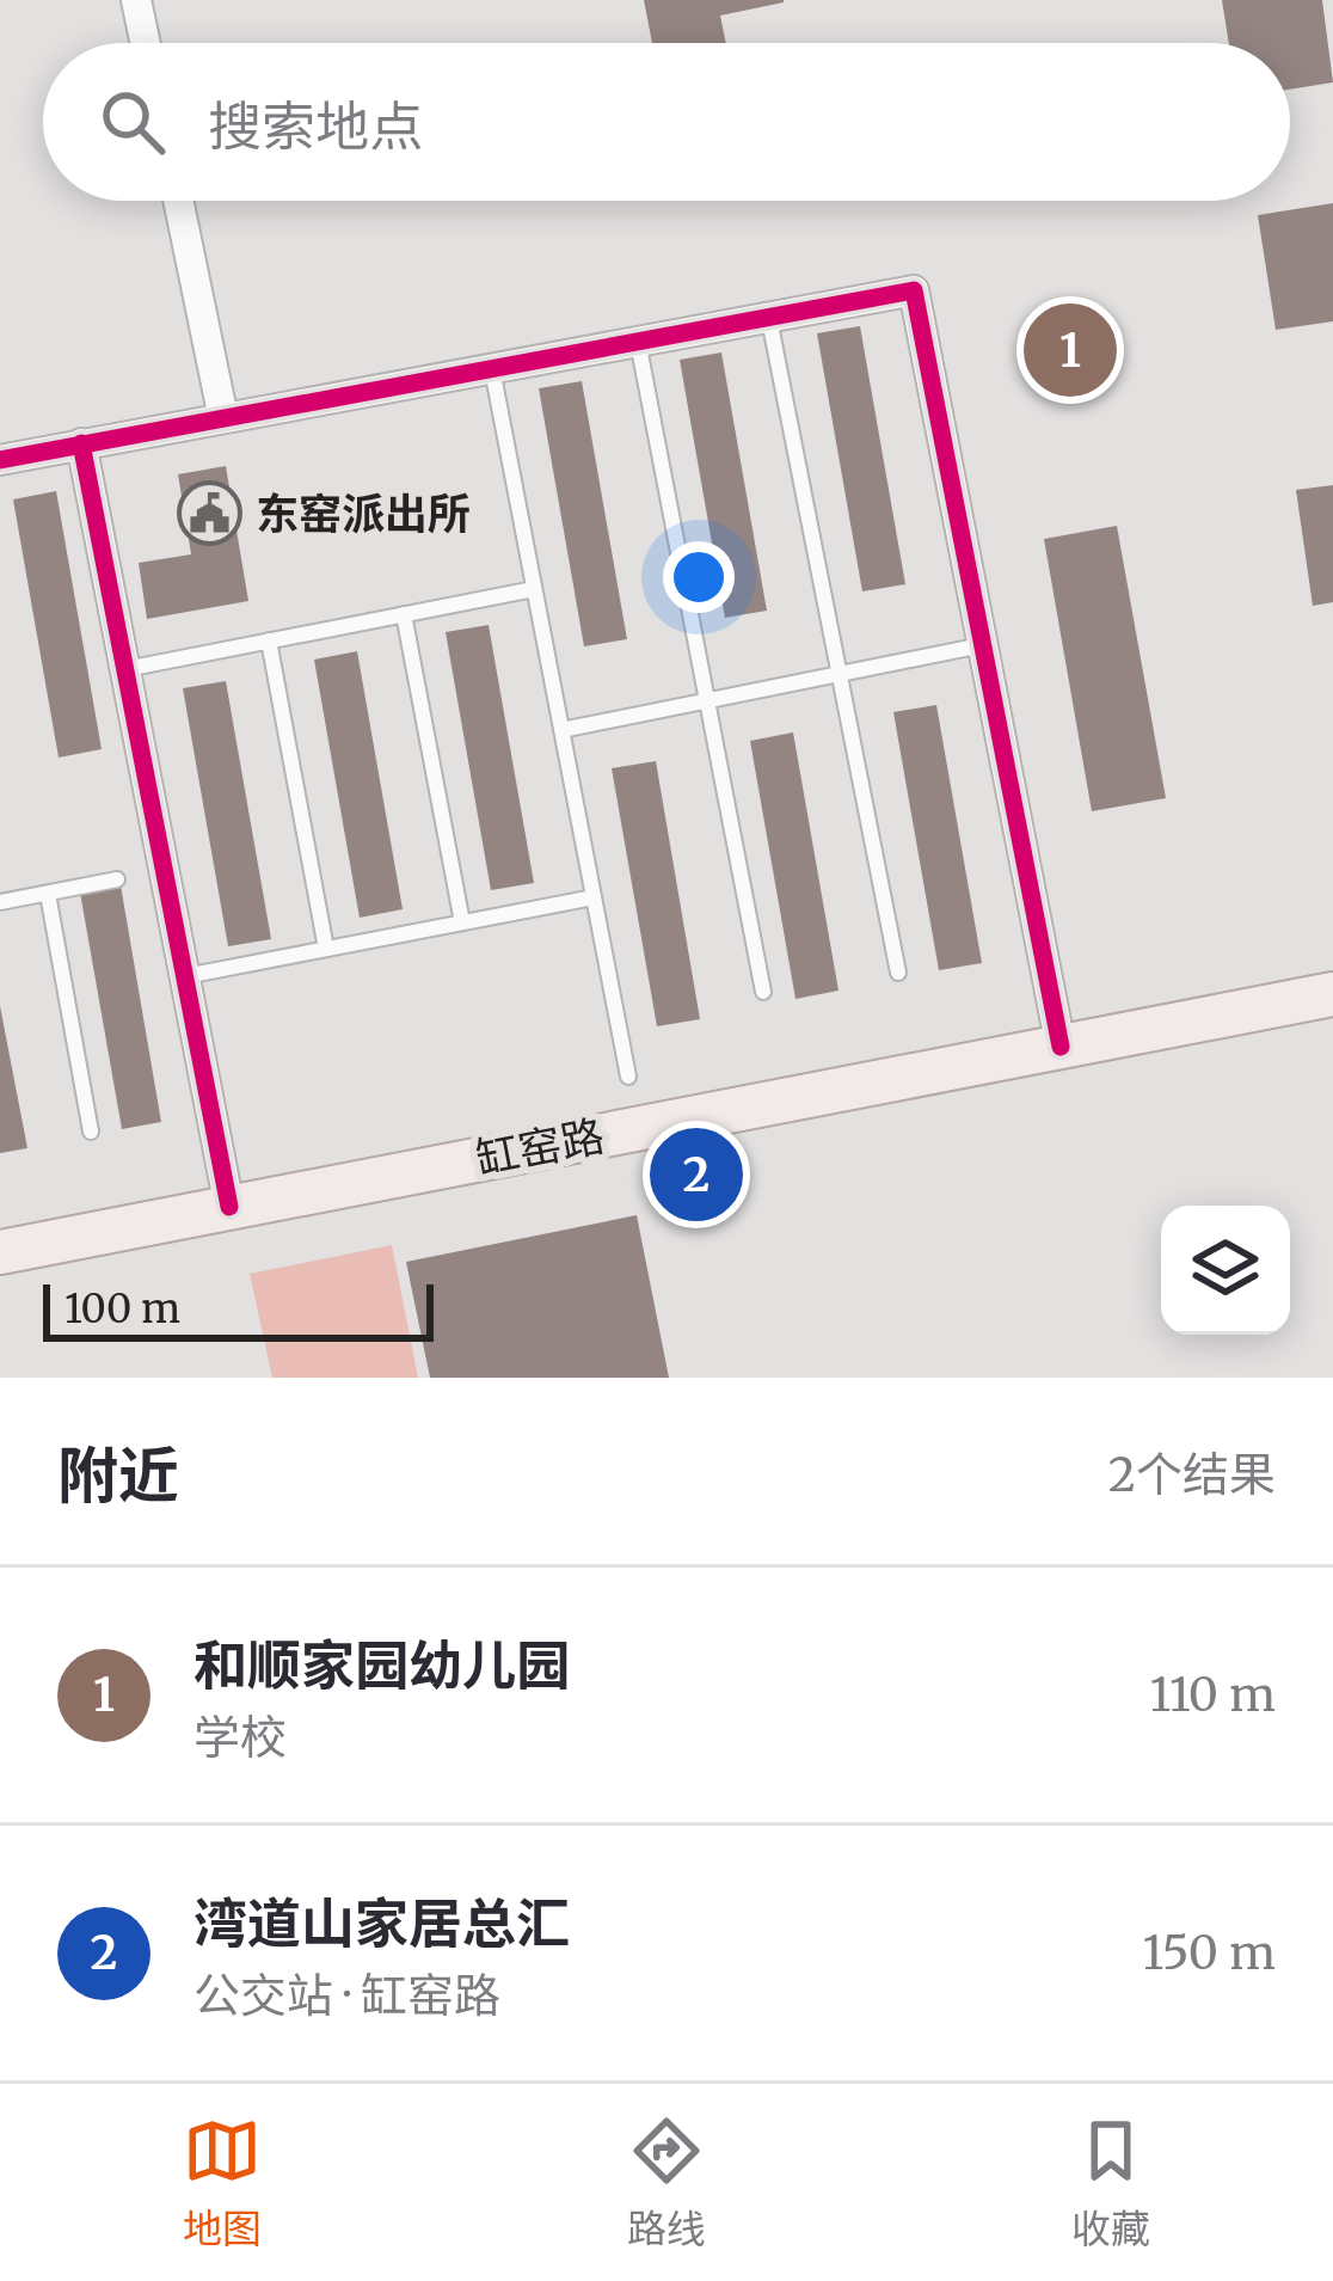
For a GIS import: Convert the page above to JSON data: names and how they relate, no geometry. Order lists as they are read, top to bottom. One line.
{"streets":{"main road":["缸窑路"]},"places":{"public building":["东窑派出所"]},"scale_bar":"100 m","page":{"search":"搜索地点","pins":["1","2"],"scale":"100 m","heading":["附近","2个结果"],"list":[{"mark":"1","name":"和顺家园幼儿园","note":"学校","value":"110 m"},{"mark":"2","name":"湾道山家居总汇","note":"公交站 · 缸窑路","value":"150 m"}],"nav":["地图","路线","收藏"]}}
